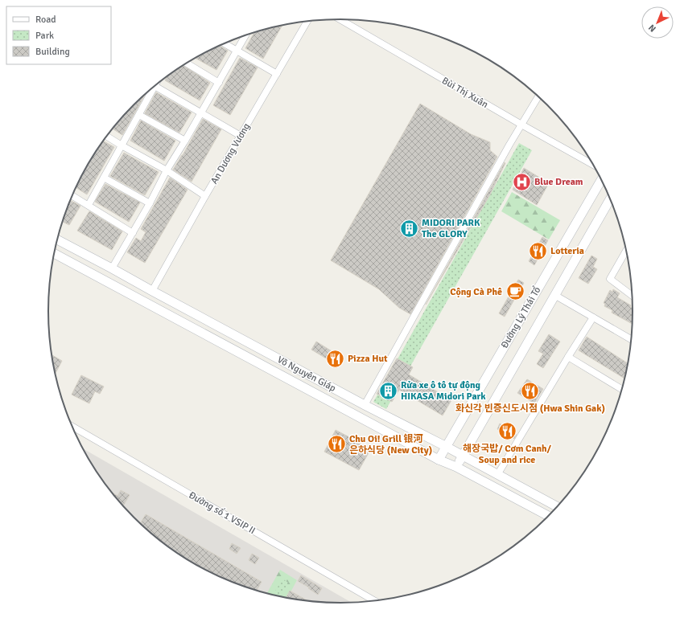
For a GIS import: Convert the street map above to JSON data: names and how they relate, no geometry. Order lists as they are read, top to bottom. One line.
{"streets":{"main road":["Đường Lý Thái Tổ","Võ Nguyên Giáp"],"street":["Bùi Thị Xuân","An Dương Vương","Đường số 1 VSIP II"]},"crossings":[["An Dương Vương","Võ Nguyên Giáp"],["Đường Lý Thái Tổ","Võ Nguyên Giáp"]],"places":{"hospital":["Blue Dream"],"building":["MIDORI PARK The GLORY","Rửa xe ô tô tự động HIKASA Midori Park"],"restaurant":["Lotteria","Pizza Hut","화신각 빈증신도시점 (Hwa Shin Gak)","해장국밥/ Cơm Canh/ Soup and rice","Chu Oi! Grill 银河 은하식당 (New City)"],"cafe":["Cộng Cà Phê"]},"legend":["Road","Park","Building"],"north":"bottom left"}
